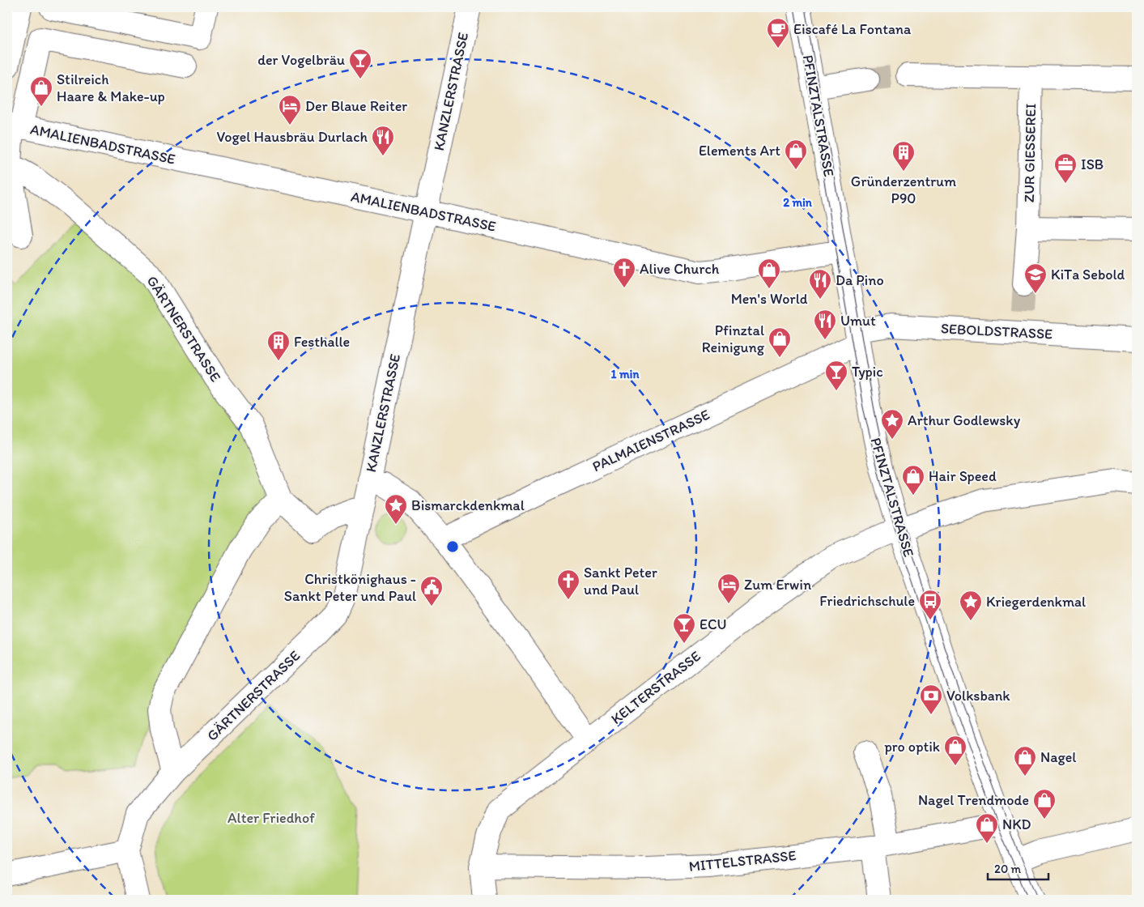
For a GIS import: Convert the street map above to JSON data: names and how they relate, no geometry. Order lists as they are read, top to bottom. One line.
{"streets":{"street":["KANZLERSTRASSE","PFINZTALSTRASSE","AMALIENBADSTRASSE","ZUR GIESSEREI","GÄRTNERSTRASSE","SEBOLDSTRASSE","PALMAIENSTRASSE","KELTERSTRASSE","MITTELSTRASSE"]},"crossings":[["KANZLERSTRASSE","AMALIENBADSTRASSE"],["KANZLERSTRASSE","GÄRTNERSTRASSE"],["KANZLERSTRASSE","PALMAIENSTRASSE"],["KANZLERSTRASSE","KELTERSTRASSE"],["PFINZTALSTRASSE","AMALIENBADSTRASSE"],["PFINZTALSTRASSE","SEBOLDSTRASSE"],["PFINZTALSTRASSE","PALMAIENSTRASSE"],["PFINZTALSTRASSE","KELTERSTRASSE"],["PFINZTALSTRASSE","MITTELSTRASSE"],["SEBOLDSTRASSE","PALMAIENSTRASSE"],["KELTERSTRASSE","MITTELSTRASSE"]],"parks":["Alter Friedhof"],"places":{"cafe":["Eiscafé La Fontana"],"bar":["der Vogelbräu","Typic","ECU"],"shop":["Stilreich Haare & Make-up","Elements Art","Men's World","Pfinztal Reinigung","Hair Speed","pro optik","Nagel","Nagel Trendmode","NKD"],"hotel":["Der Blaue Reiter","Zum Erwin"],"restaurant":["Vogel Hausbräu Durlach","Da Pino","Umut"],"building":["Gründerzentrum P90","Festhalle"],"office":["ISB"],"church":["Alive Church","Sankt Peter und Paul"],"school or university":["KiTa Sebold"],"place":["Arthur Godlewsky","Bismarckdenkmal","Kriegerdenkmal"],"public building":["Christkönighaus - Sankt Peter und Paul"],"bus stop":["Friedrichschule"],"bank":["Volksbank"]},"scale_bar":"20 m","rings":["2 min","1 min"]}
